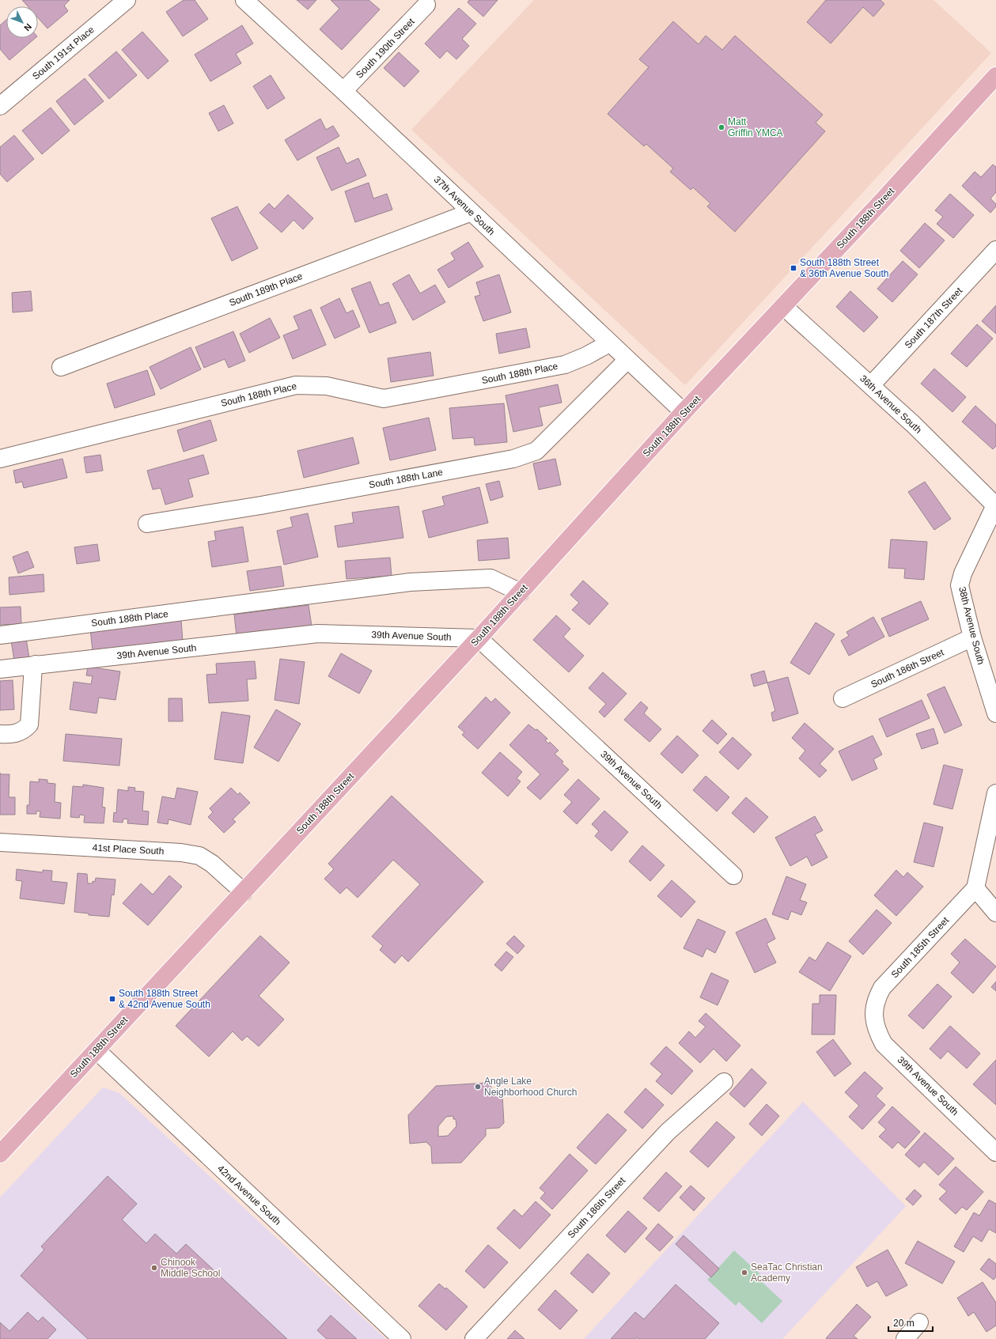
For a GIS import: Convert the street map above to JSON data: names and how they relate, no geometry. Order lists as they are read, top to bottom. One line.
{"streets":{"main road":["South 188th Street"],"street":["South 190th Street","South 191st Place","37th Avenue South","South 189th Place","South 187th Street","South 188th Place","36th Avenue South","South 188th Lane","38th Avenue South","39th Avenue South","South 186th Street","41st Place South","South 185th Street","42nd Avenue South"]},"crossings":[["South 190th Street","37th Avenue South"],["37th Avenue South","South 188th Street"],["37th Avenue South","South 189th Place"],["37th Avenue South","South 188th Place"],["37th Avenue South","South 188th Lane"],["South 188th Street","South 188th Place"],["South 188th Street","36th Avenue South"],["South 188th Street","39th Avenue South"],["South 188th Street","41st Place South"],["South 188th Street","42nd Avenue South"],["South 187th Street","36th Avenue South"],["36th Avenue South","38th Avenue South"],["38th Avenue South","South 186th Street"],["39th Avenue South","South 185th Street"]],"places":{"other":["Matt Griffin YMCA","Angle Lake Neighborhood Church","Chinook Middle School","SeaTac Christian Academy"],"transit":["South 188th Street & 36th Avenue South","South 188th Street & 42nd Avenue South"]},"scale_bar":"20 m","north":"bottom right"}
